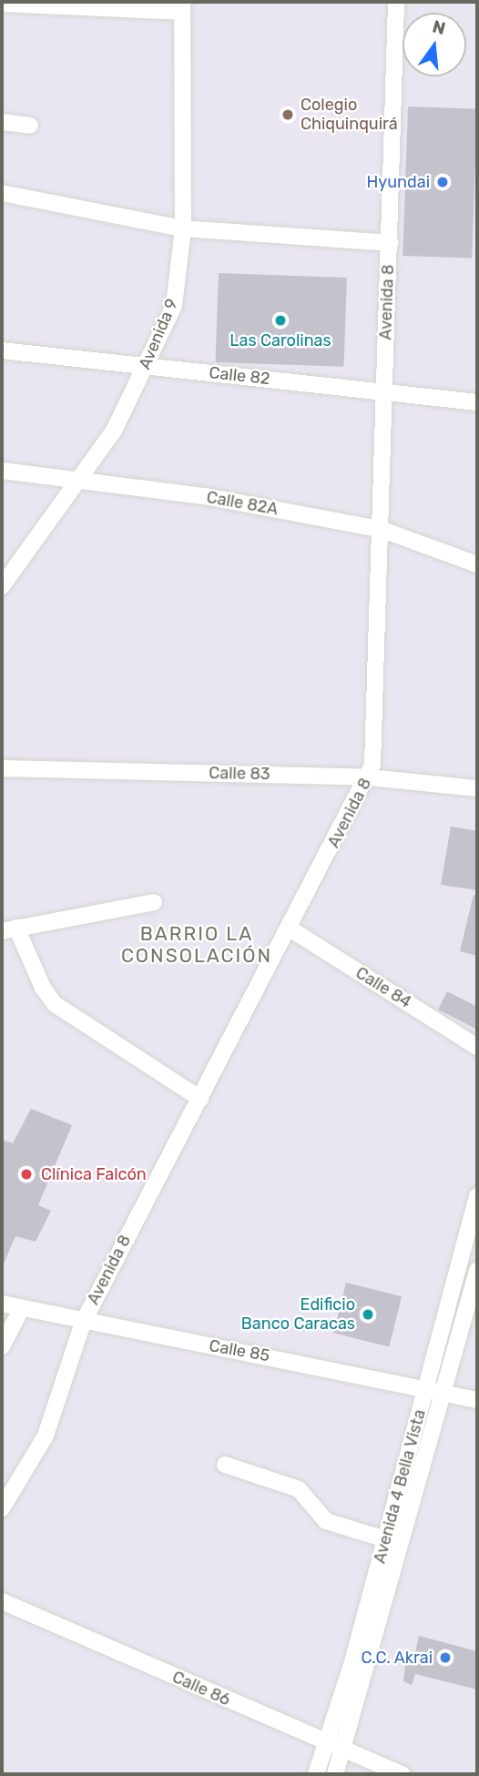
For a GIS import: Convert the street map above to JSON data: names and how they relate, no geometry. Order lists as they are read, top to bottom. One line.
{"streets":{"street":["Avenida 8","Avenida 9","Calle 82","Calle 82A","Calle 83","Calle 84","Calle 85","Avenida 4 Bella Vista","Calle 86"]},"crossings":[["Avenida 8","Calle 82"],["Avenida 8","Calle 82A"],["Avenida 8","Calle 83"],["Avenida 8","Calle 84"],["Avenida 8","Calle 85"],["Avenida 9","Calle 82"],["Avenida 9","Calle 82A"],["Calle 85","Avenida 4 Bella Vista"],["Avenida 4 Bella Vista","Calle 86"]],"districts":["BARRIO LA CONSOLACIÓN"],"places":["Colegio Chiquinquirá","Hyundai","Las Carolinas","Clínica Falcón","Edificio Banco Caracas","C.C. Akrai"],"north":"top"}
